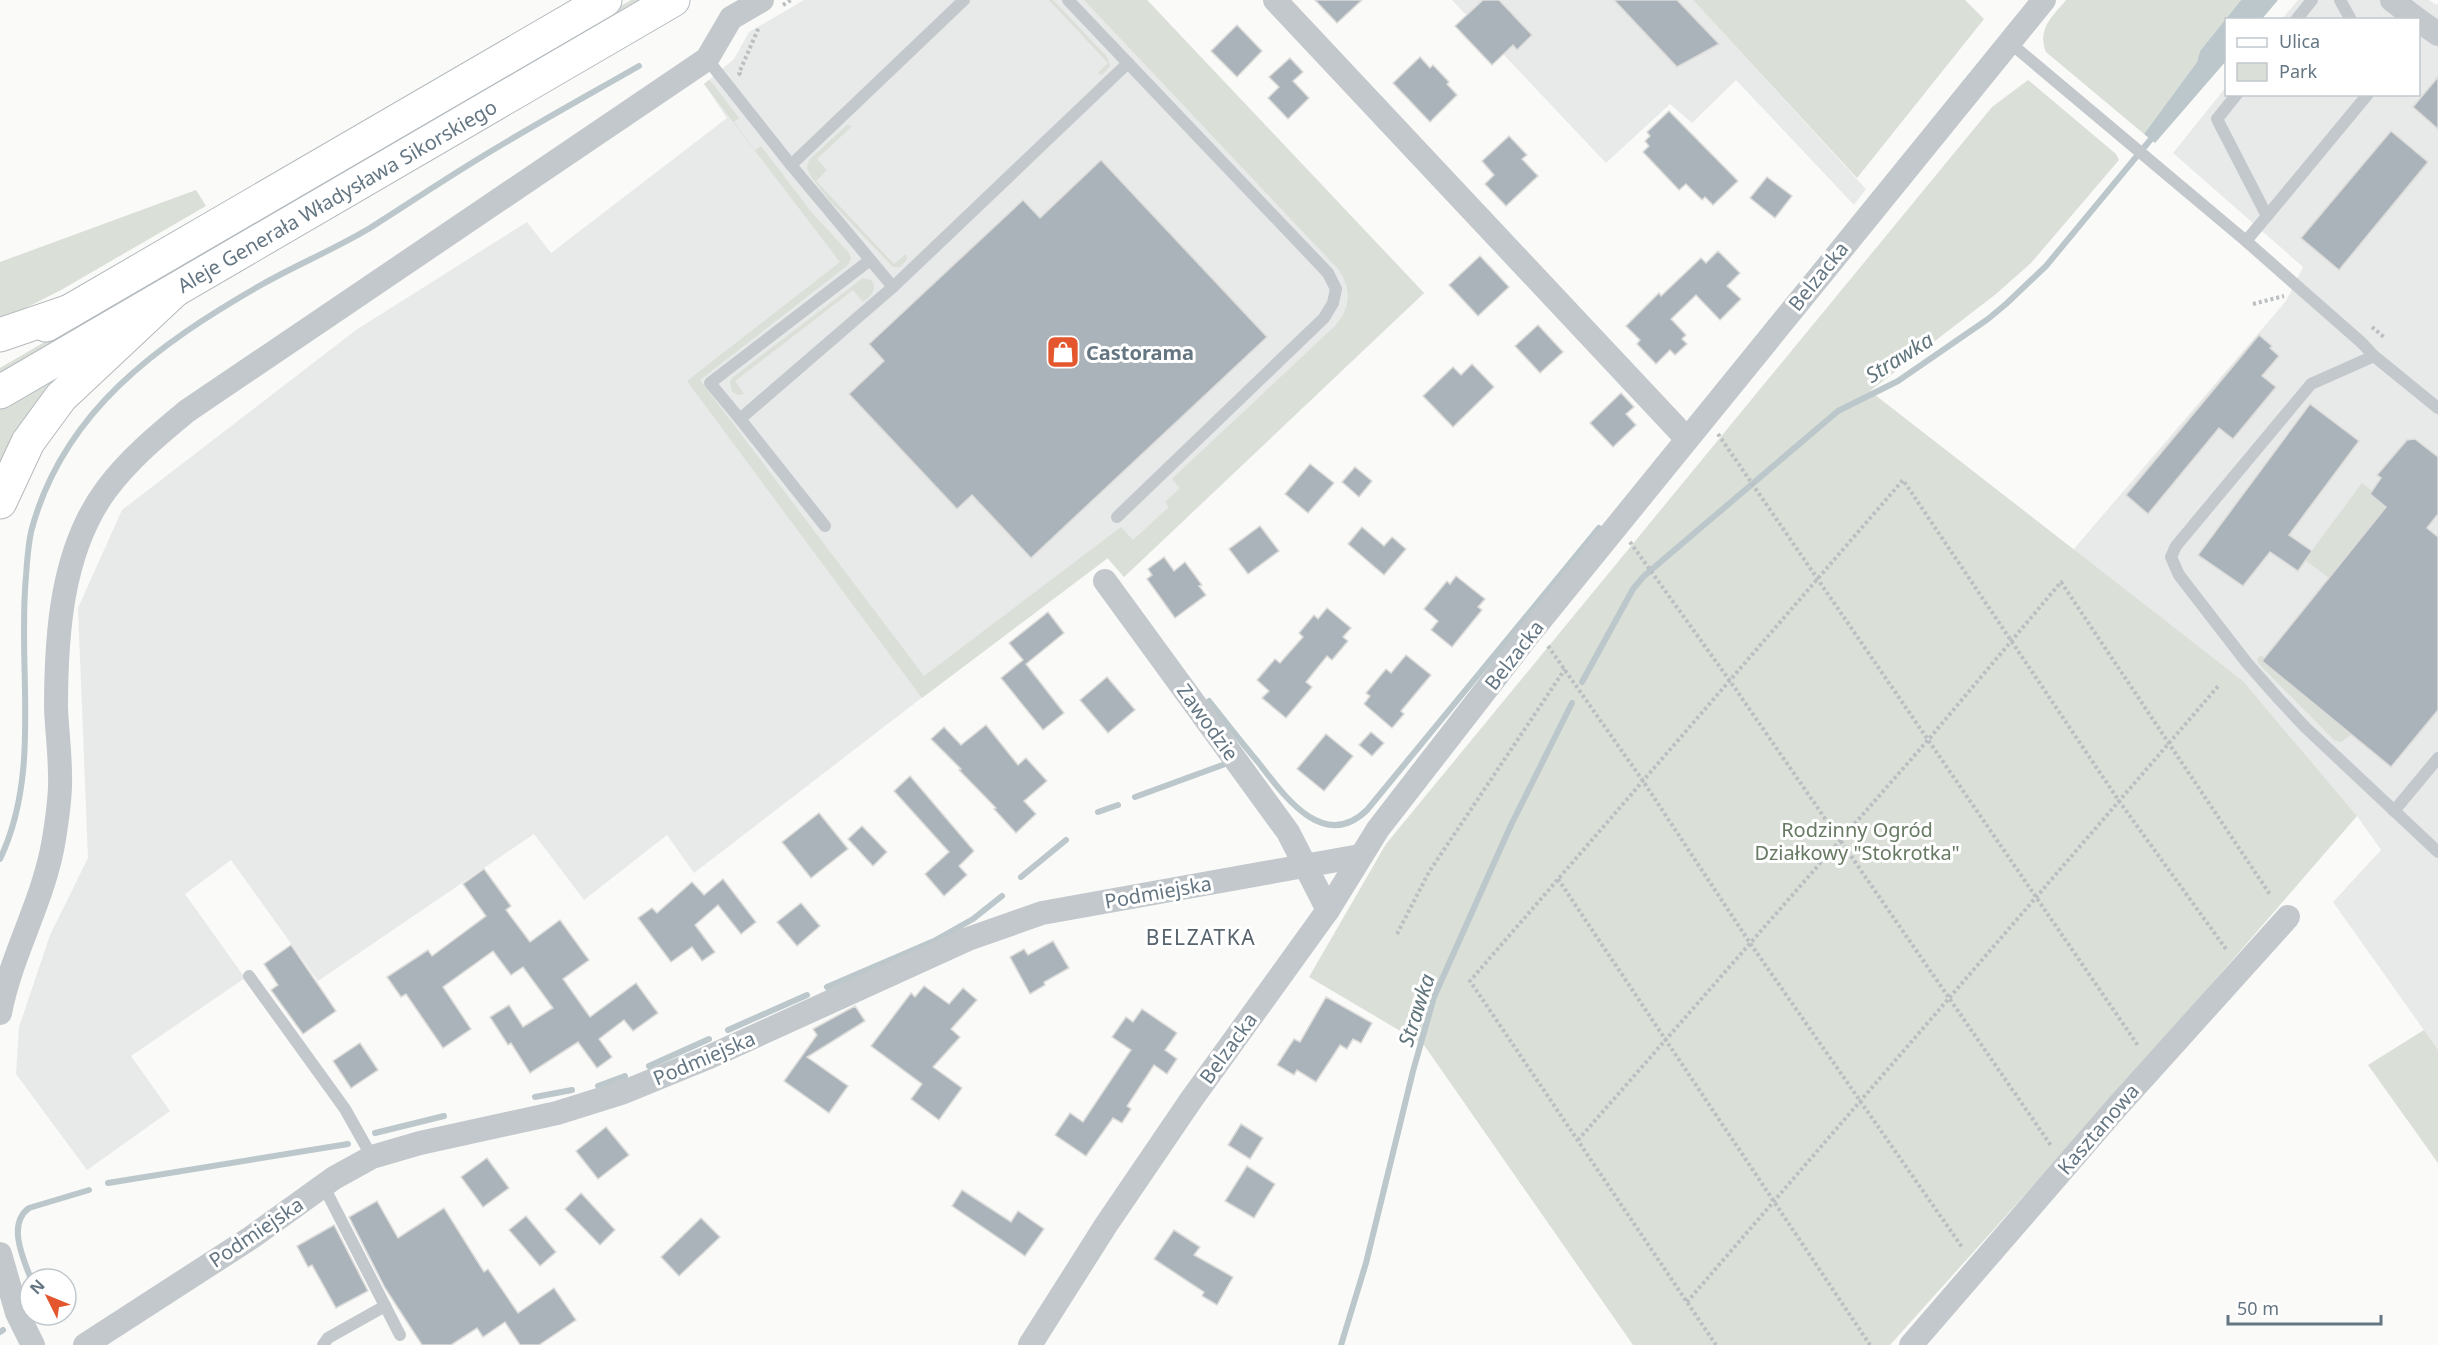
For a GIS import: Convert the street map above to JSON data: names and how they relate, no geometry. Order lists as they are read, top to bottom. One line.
{"streets":{"main road":["Aleje Generała Władysława Sikorskiego"],"street":["Belzacka","Zawodzie","Podmiejska","Kasztanowa"]},"crossings":[["Belzacka","Zawodzie"],["Belzacka","Podmiejska"],["Zawodzie","Podmiejska"]],"districts":["BELZATKA"],"water":["Strawka"],"parks":["Rodzinny Ogród Działkowy \"Stokrotka\""],"places":{"shop":["Castorama"]},"legend":["Ulica","Park"],"scale_bar":"50 m","north":"top left"}
